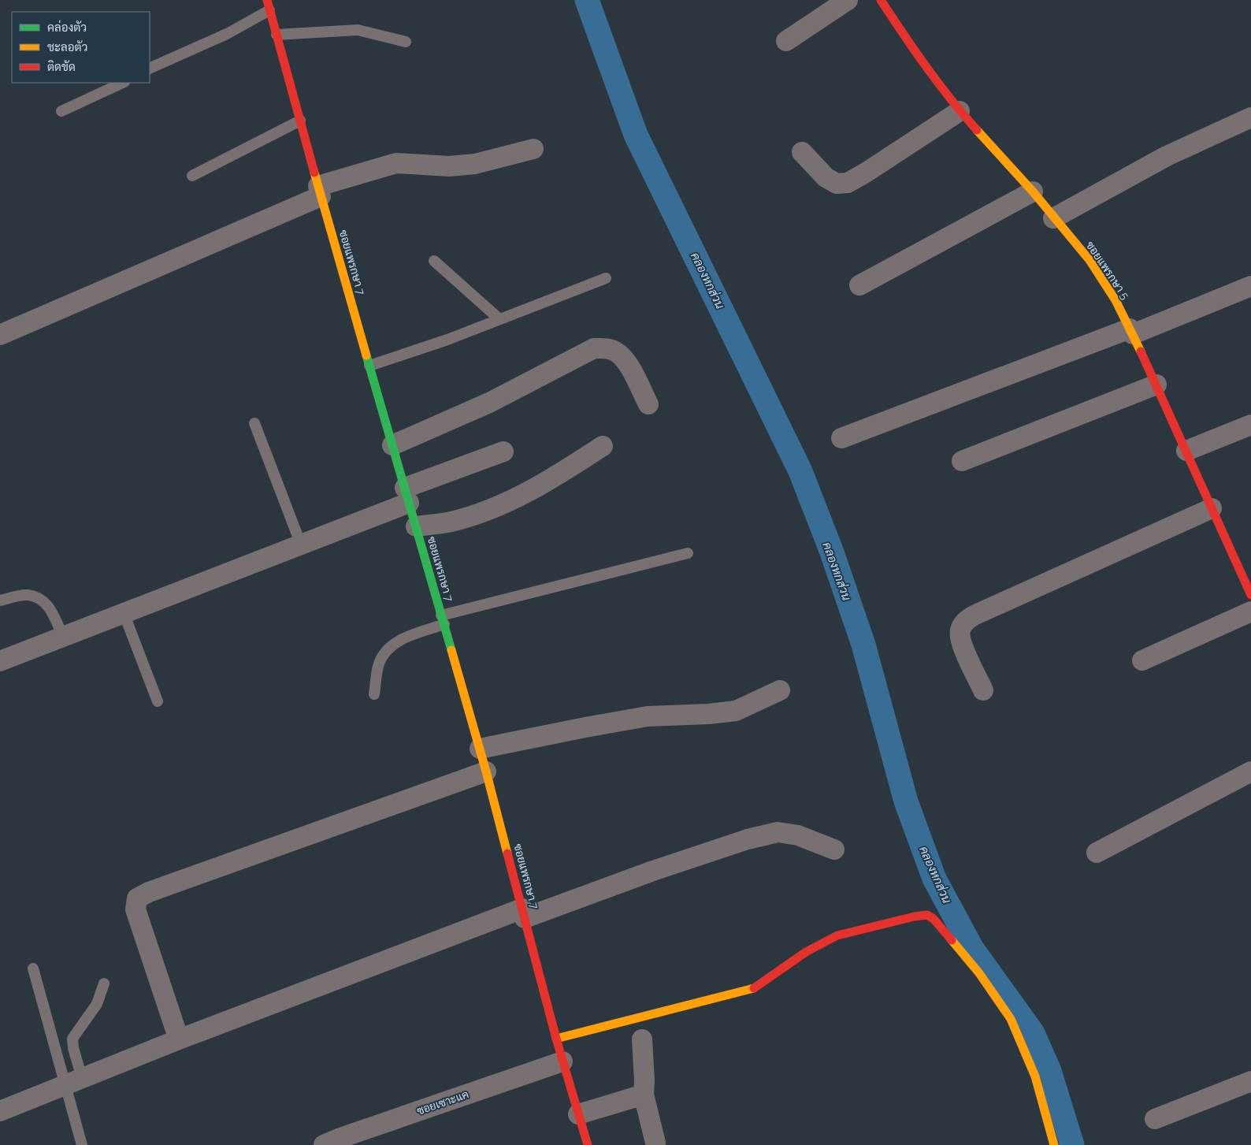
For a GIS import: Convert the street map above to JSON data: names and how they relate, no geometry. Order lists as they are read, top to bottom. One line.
{"streets":{"street":["ซอยแพรกษา 7","ซอยแพรกษา 5","ซอยเซาะแค"]},"crossings":[["ซอยแพรกษา 7","ซอยเซาะแค"]],"water":["คลองหกส่วน"],"legend":["คล่องตัว","ชะลอตัว","ติดขัด"]}
